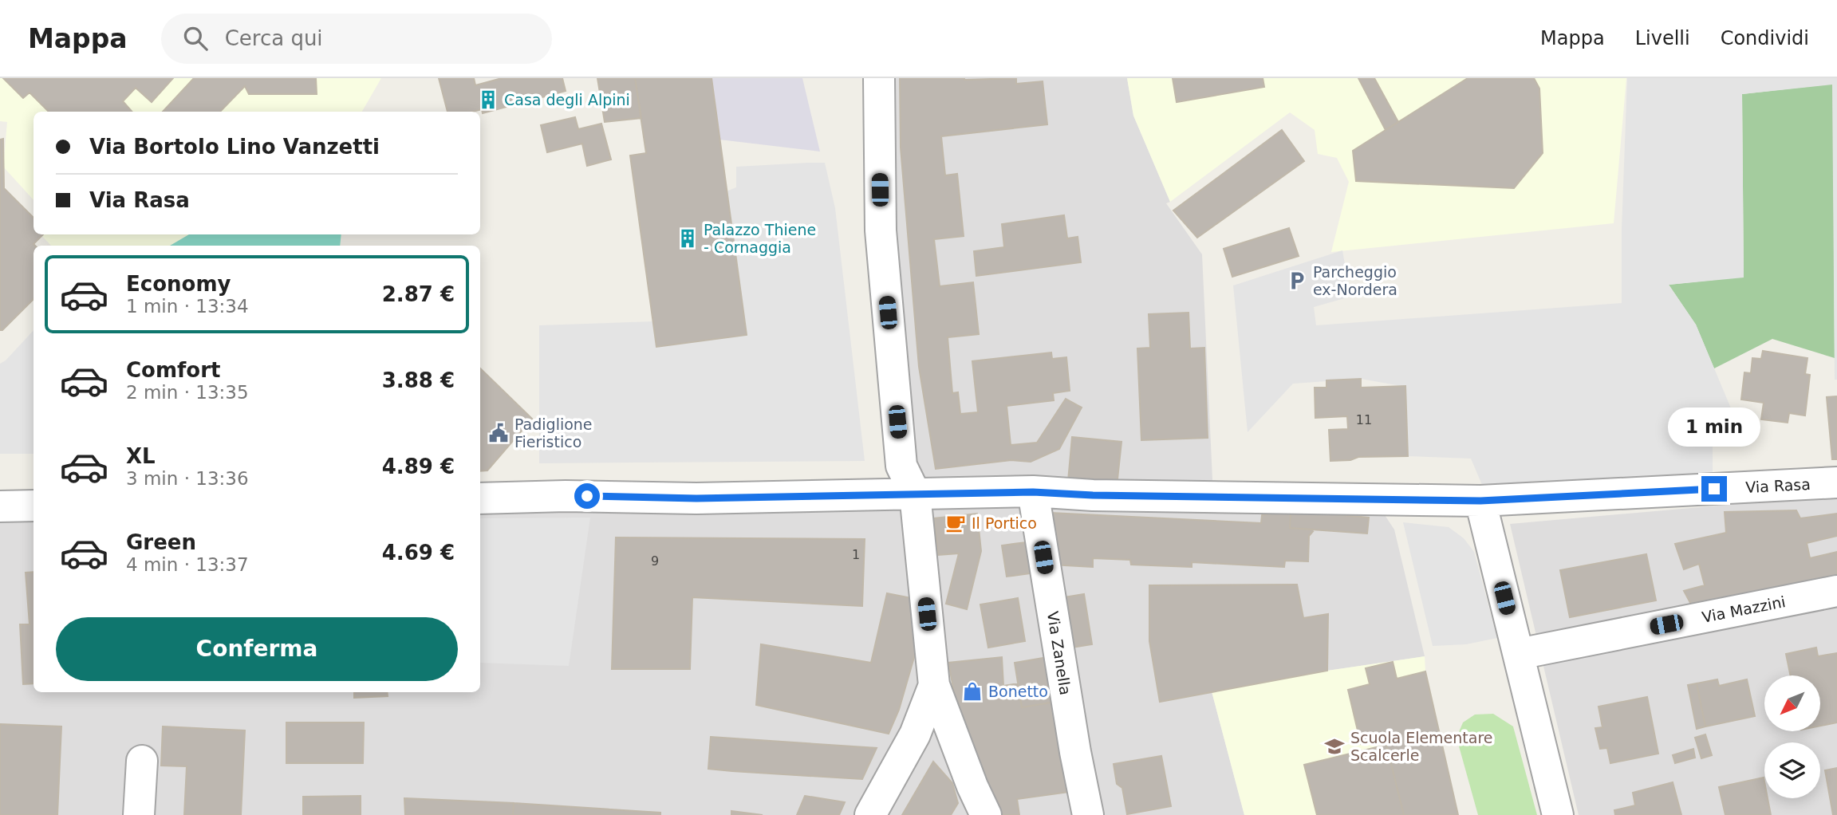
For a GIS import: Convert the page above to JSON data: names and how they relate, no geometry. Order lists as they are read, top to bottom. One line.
{"streets":{"street":["Via Rasa","Via Mazzini","Via Zanella"]},"crossings":[["Via Rasa","Via Zanella"]],"places":{"building":["Casa degli Alpini","Palazzo Thiene - Cornaggia"],"parking":["Parcheggio ex-Nordera"],"public building":["Padiglione Fieristico"],"cafe":["Il Portico"],"shop":["Bonetto"],"school or university":["Scuola Elementare Scalcerle"]},"house_numbers":["11","1","9"],"north":"bottom left","page":{"header":"Mappa","search":"Cerca qui","nav":["Mappa","Livelli","Condividi"],"banner":["Via Bortolo Lino Vanzetti","Via Rasa"],"list":[{"name":"Economy","note":"1 min · 13:34","value":"2.87 €"},{"name":"Comfort","note":"2 min · 13:35","value":"3.88 €"},{"name":"XL","note":"3 min · 13:36","value":"4.89 €"},{"name":"Green","note":"4 min · 13:37","value":"4.69 €"}],"bubble":"1 min","buttons":"Conferma"}}
